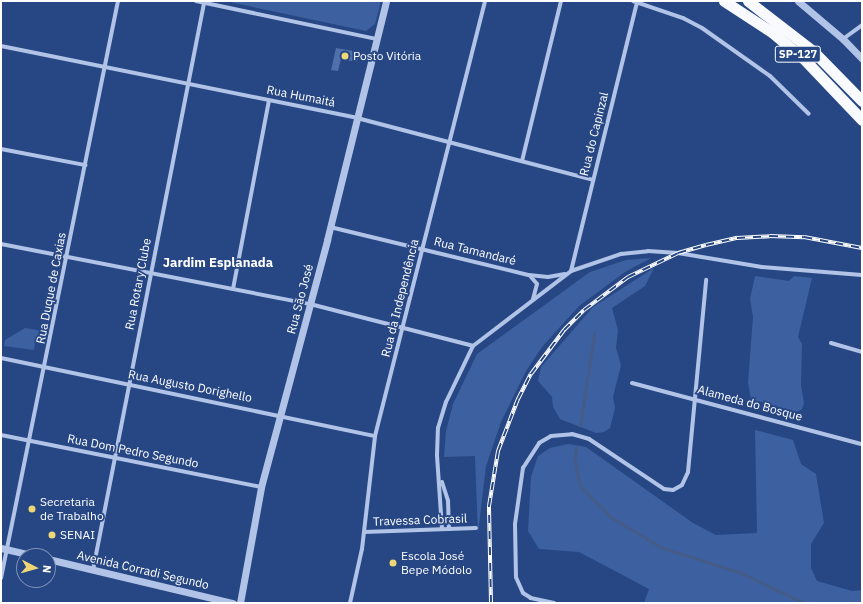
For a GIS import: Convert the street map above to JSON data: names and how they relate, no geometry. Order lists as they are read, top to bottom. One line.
{"streets":{"highway":["SP-127"],"street":["Rua Humaitá","Rua do Capinzal","Rua Tamandaré","Rua Rotary Clube","Rua Duque de Caxias","Rua da Independência","Rua São José","Rua Augusto Dorighello","Alameda do Bosque","Rua Dom Pedro Segundo","Travessa Cobrasil","Avenida Corradi Segundo"]},"crossings":[["Rua Humaitá","Rua do Capinzal"],["Rua Humaitá","Rua Rotary Clube"],["Rua Humaitá","Rua Duque de Caxias"],["Rua Humaitá","Rua da Independência"],["Rua Humaitá","Rua São José"],["Rua do Capinzal","Rua Tamandaré"],["Rua Tamandaré","Rua da Independência"],["Rua Tamandaré","Rua São José"],["Rua Rotary Clube","Rua Augusto Dorighello"],["Rua Rotary Clube","Rua Dom Pedro Segundo"],["Rua Rotary Clube","Avenida Corradi Segundo"],["Rua Duque de Caxias","Rua Augusto Dorighello"],["Rua Duque de Caxias","Rua Dom Pedro Segundo"],["Rua da Independência","Rua Augusto Dorighello"],["Rua da Independência","Travessa Cobrasil"],["Rua São José","Rua Augusto Dorighello"],["Rua São José","Rua Dom Pedro Segundo"]],"districts":["Jardim Esplanada"],"places":["Posto Vitória","Secretaria de Trabalho","SENAI","Escola José Bepe Módolo"],"north":"right"}
